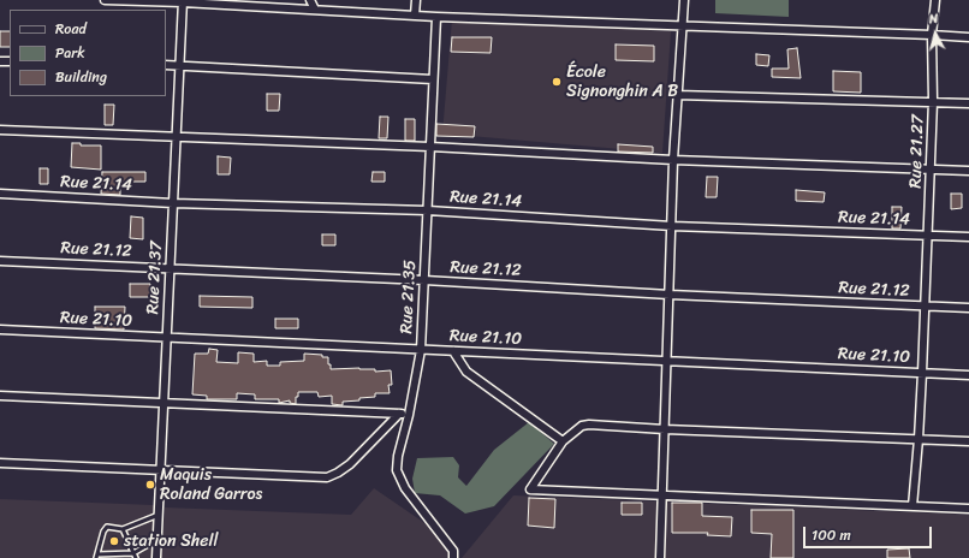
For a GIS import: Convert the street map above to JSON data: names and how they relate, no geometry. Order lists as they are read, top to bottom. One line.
{"streets":{"street":["Rue 21.27","Rue 21.14","Rue 21.12","Rue 21.37","Rue 21.35","Rue 21.10"]},"crossings":[["Rue 21.27","Rue 21.14"],["Rue 21.27","Rue 21.12"],["Rue 21.27","Rue 21.10"],["Rue 21.14","Rue 21.37"],["Rue 21.14","Rue 21.35"],["Rue 21.12","Rue 21.37"],["Rue 21.12","Rue 21.35"],["Rue 21.37","Rue 21.10"],["Rue 21.35","Rue 21.10"]],"places":["École Signonghin A B","Maquis Roland Garros","station Shell"],"legend":["Road","Park","Building"],"scale_bar":"100 m","north":"top"}
